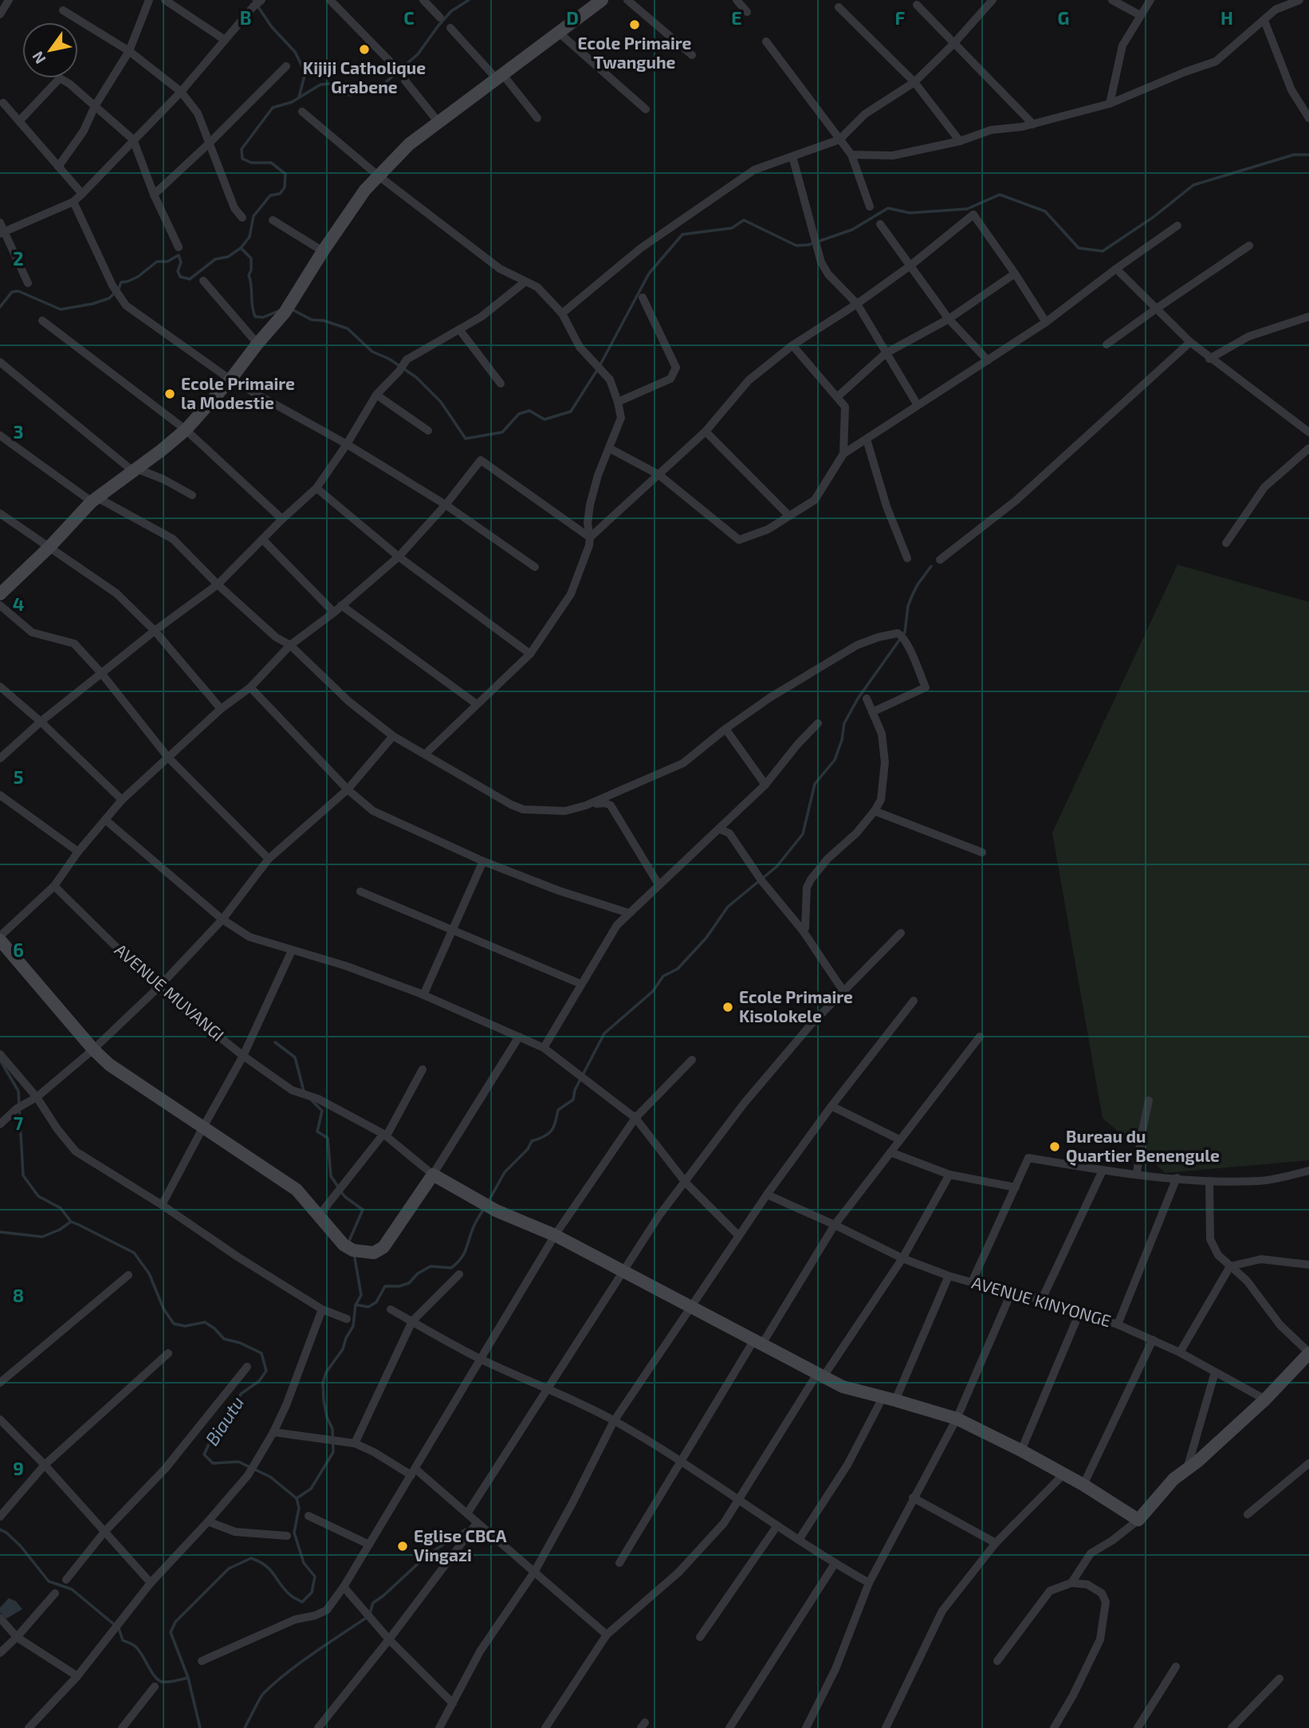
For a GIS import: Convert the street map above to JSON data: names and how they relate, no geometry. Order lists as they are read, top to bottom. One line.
{"streets":{"street":["AVENUE MUVANGI","AVENUE KINYONGE"]},"water":["Biautu"],"places":["Ecole Primaire Twanguhe","Kijiji Catholique Grabene","Ecole Primaire la Modestie","Ecole Primaire Kisolokele","Bureau du Quartier Benengule","Eglise CBCA Vingazi"],"north":"bottom left","grid":{"columns":["B","C","D","E","F","G","H"],"rows":["2","3","4","5","6","7","8","9"]}}
